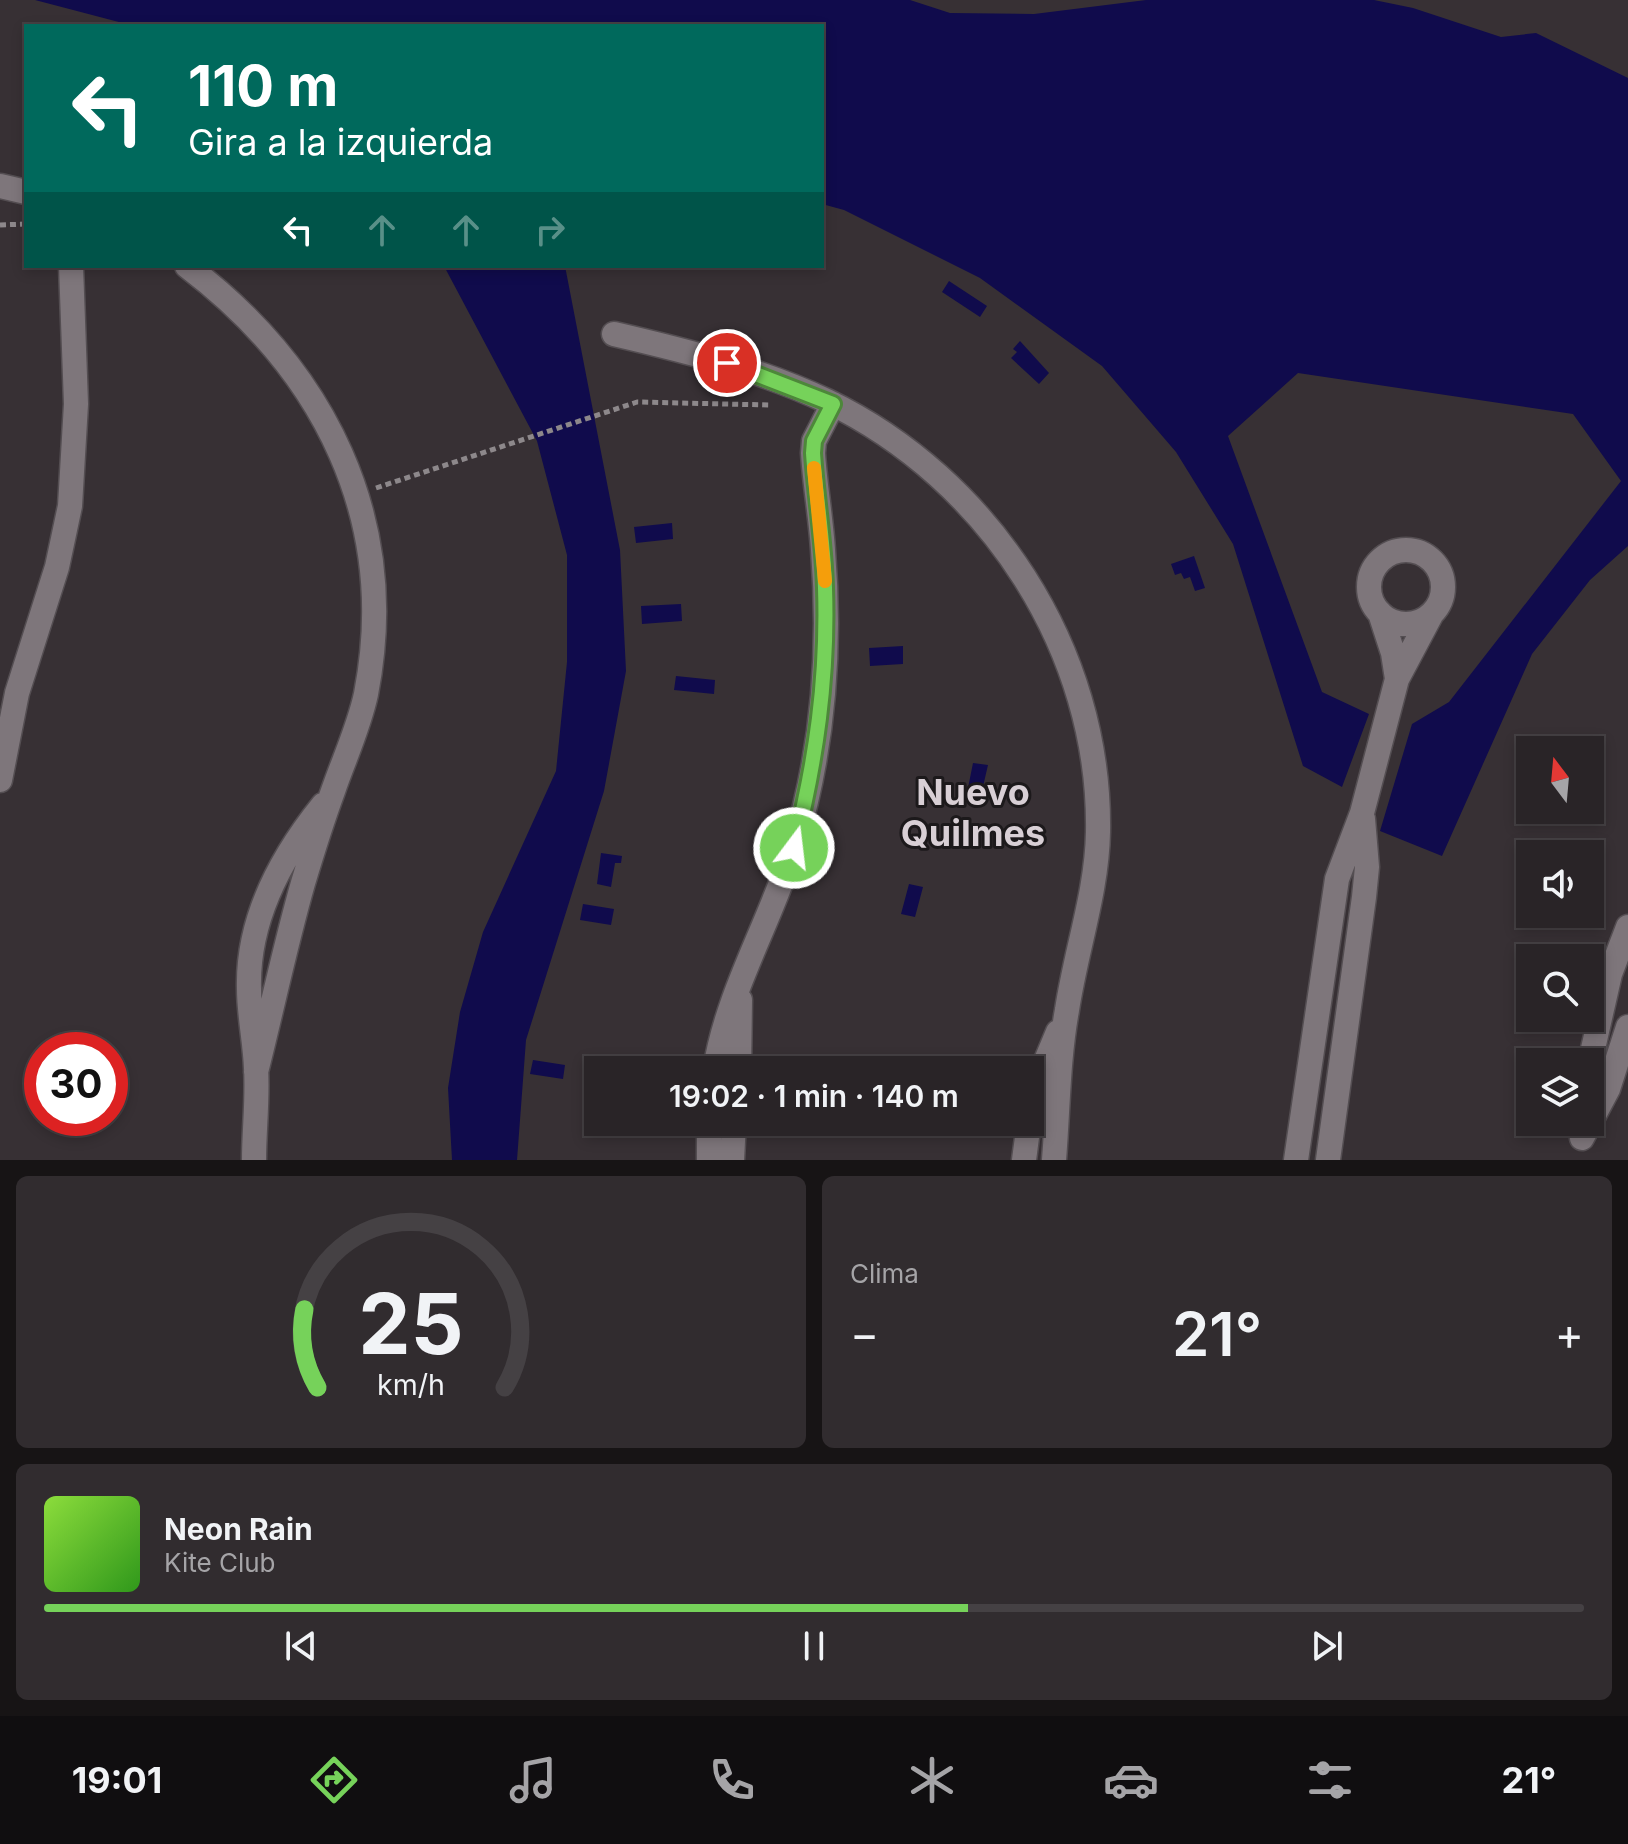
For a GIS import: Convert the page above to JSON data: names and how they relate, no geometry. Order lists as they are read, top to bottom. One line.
{"districts":["Nuevo Quilmes"],"north":"top","page":{"turn":["110 m","Gira a la izquierda"],"limit":"30","trip":"19:02 · 1 min · 140 m","tile":"Clima","heat":["−","21°","+"],"song":["Neon Rain","Kite Club"],"tabs":["19:01","21°"],"gauge":["25","km/h"]}}
